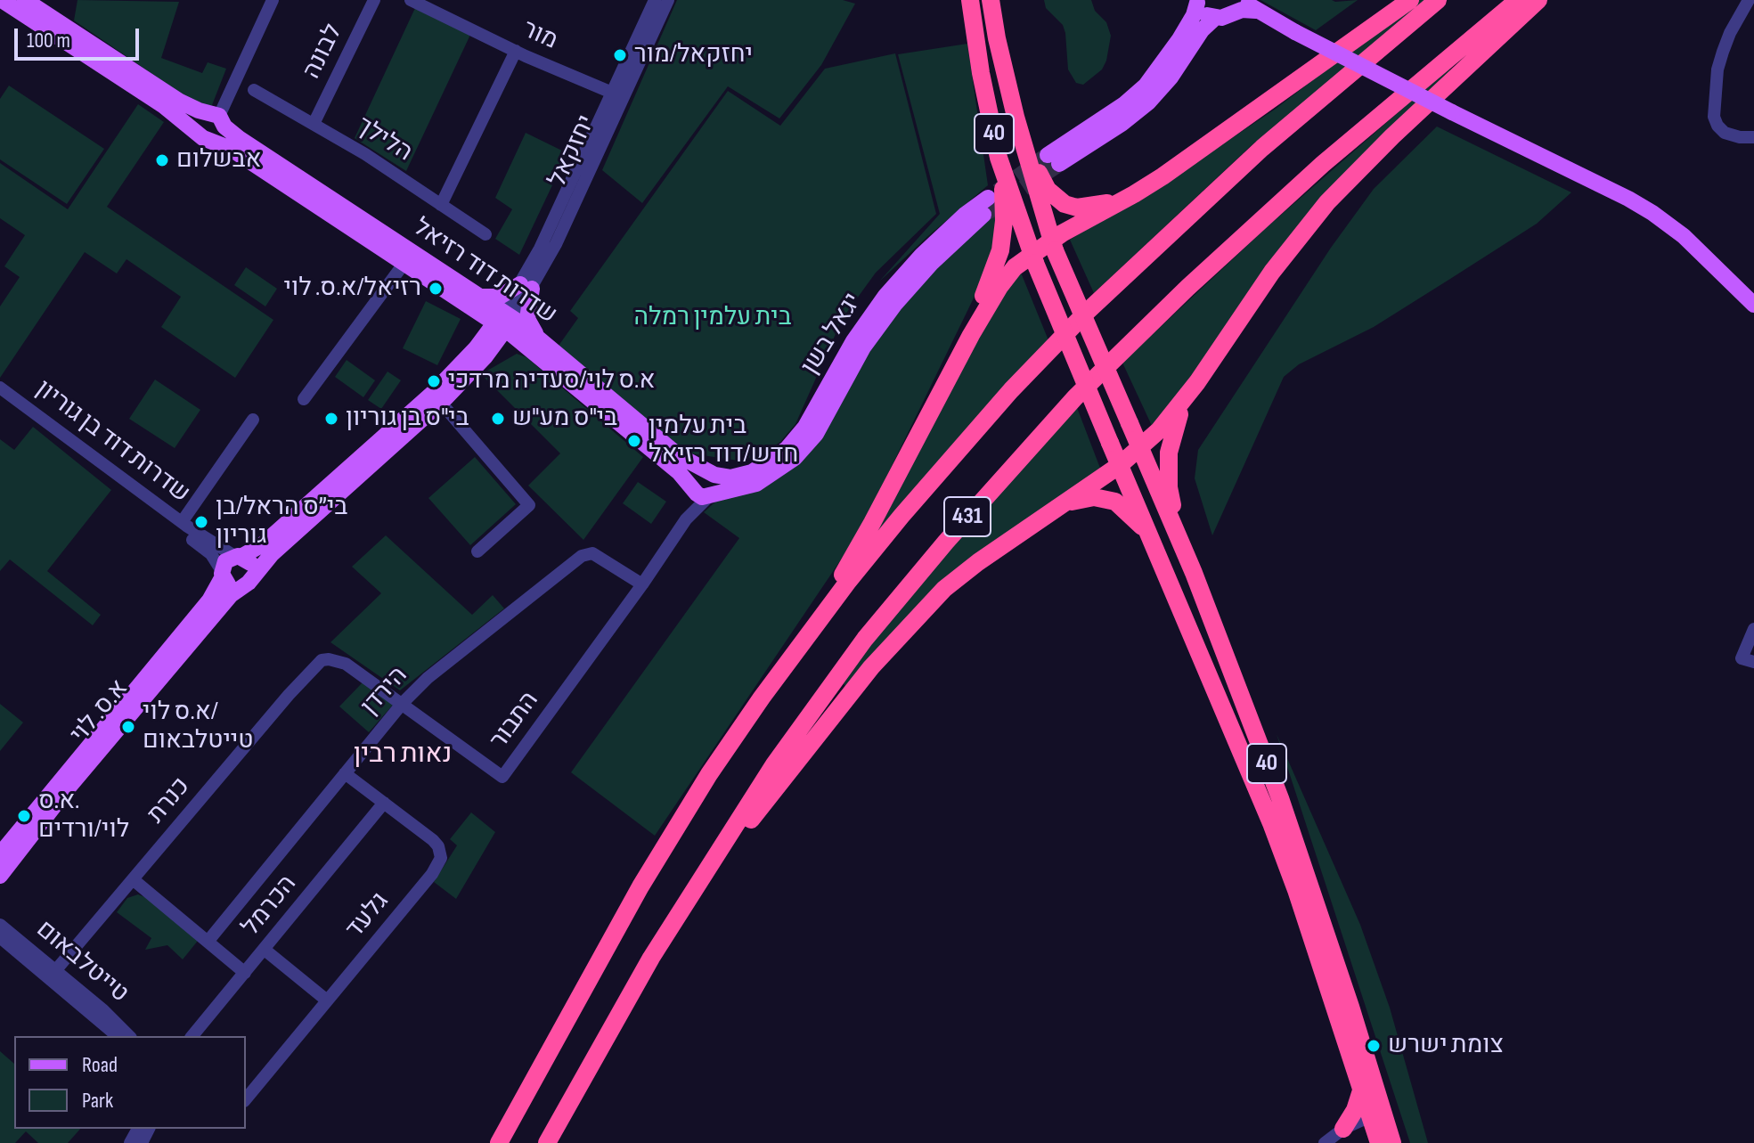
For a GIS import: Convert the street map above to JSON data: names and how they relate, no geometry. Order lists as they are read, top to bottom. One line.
{"streets":{"highway":["40","431"],"main road":["שדרות דוד רזיאל","יגאל בשן","א.ס. לוי"],"street":["מור","לבונה","הלילך","יחזקאל","שדרות דוד בן גוריון","הירדן","התבור","כנרת","הכרמל","גלעד","טייטלבאום"]},"crossings":[["מור","יחזקאל"],["לבונה","הלילך"],["יחזקאל","שדרות דוד רזיאל"],["יחזקאל","א.ס. לוי"],["שדרות דוד רזיאל","יגאל בשן"],["שדרות דוד רזיאל","א.ס. לוי"],["שדרות דוד רזיאל","התבור"],["יגאל בשן","התבור"],["שדרות דוד בן גוריון","א.ס. לוי"],["הירדן","התבור"],["הירדן","גלעד"],["התבור","כנרת"],["כנרת","טייטלבאום"],["הכרמל","גלעד"]],"districts":["נאות רבין"],"parks":["בית עלמין רמלה"],"places":["יחזקאל/מור","אבשלום","רזיאל/א.ס. לוי","א.ס לוי/סעדיה מרדכי","בי\"ס בן גוריון","בי\"ס מע\"ש","בית עלמין חדש/דוד רזיאל","בי״ס הראל/בן גוריון","א.ס לוי/ טייטלבאום","א.ס. לוי/ורדים","צומת ישרש"],"legend":["Road","Park"],"scale_bar":"100 m"}
